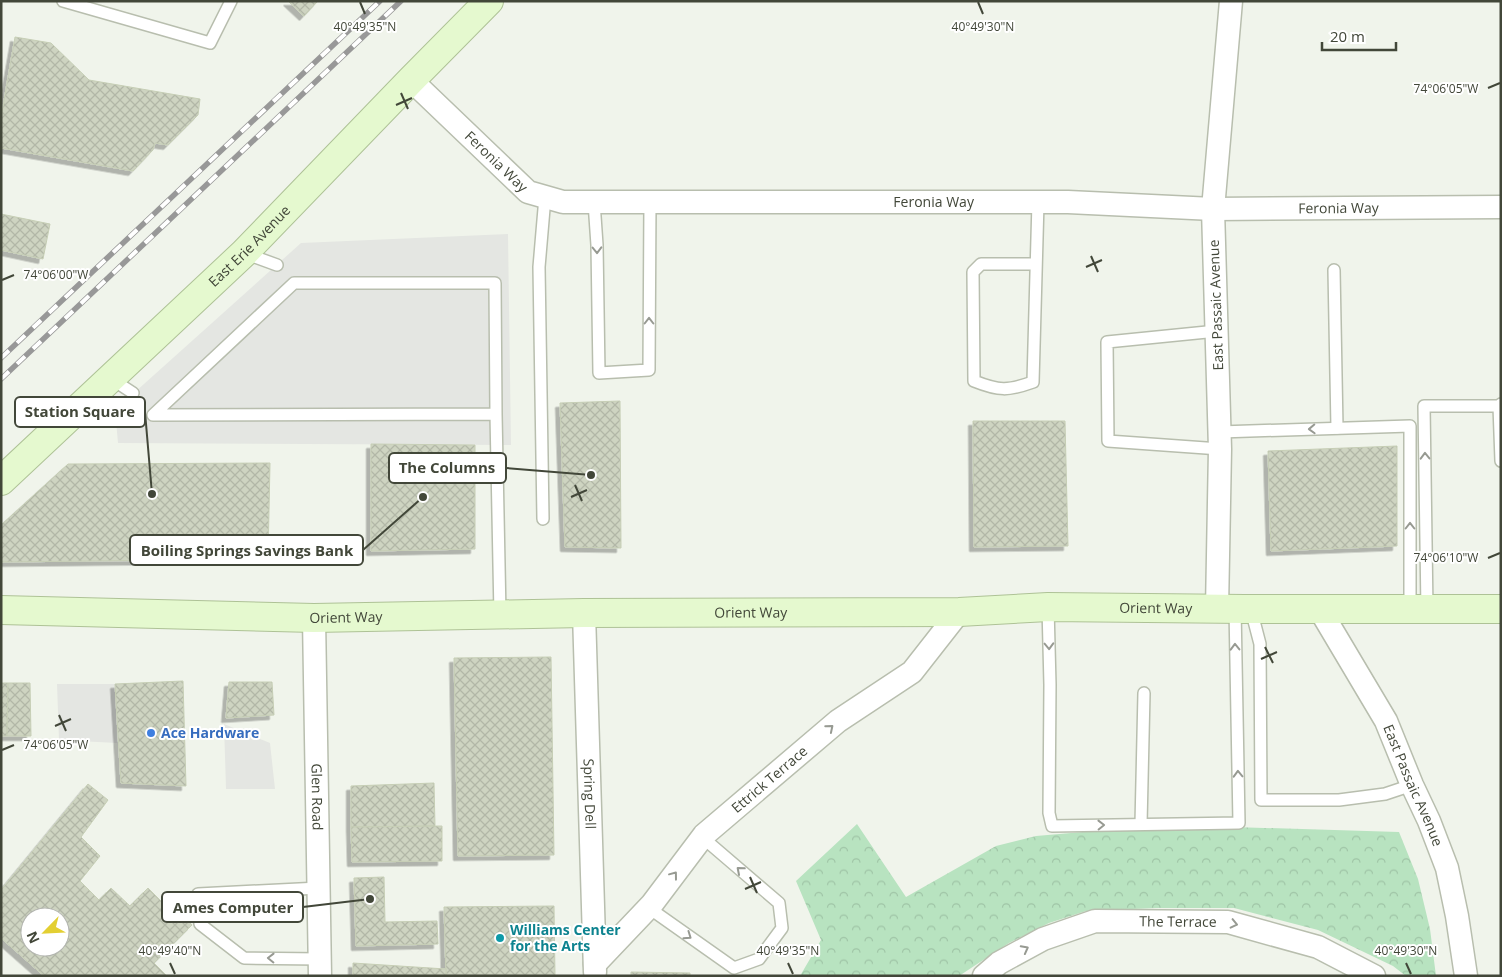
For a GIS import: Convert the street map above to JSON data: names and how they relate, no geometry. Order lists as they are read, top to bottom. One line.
{"streets":{"street":["Feronia Way","East Erie Avenue","East Passaic Avenue","Orient Way","Ettrick Terrace","Spring Dell","Glen Road","The Terrace"]},"crossings":[["Feronia Way","East Erie Avenue"],["Feronia Way","East Passaic Avenue"],["East Passaic Avenue","Orient Way"],["Orient Way","Ettrick Terrace"],["Orient Way","Spring Dell"],["Orient Way","Glen Road"],["Ettrick Terrace","Spring Dell"]],"one_way":["Ettrick Terrace","The Terrace"],"places":["The Columns","Station Square","Boiling Springs Savings Bank","Ace Hardware","Ames Computer","Williams Center for the Arts"],"scale_bar":"20 m","north":"bottom left","coordinates":["40°49'35\"N","40°49'30\"N","74°06'05\"W","74°06'00\"W","74°06'10\"W","40°49'40\"N"]}
